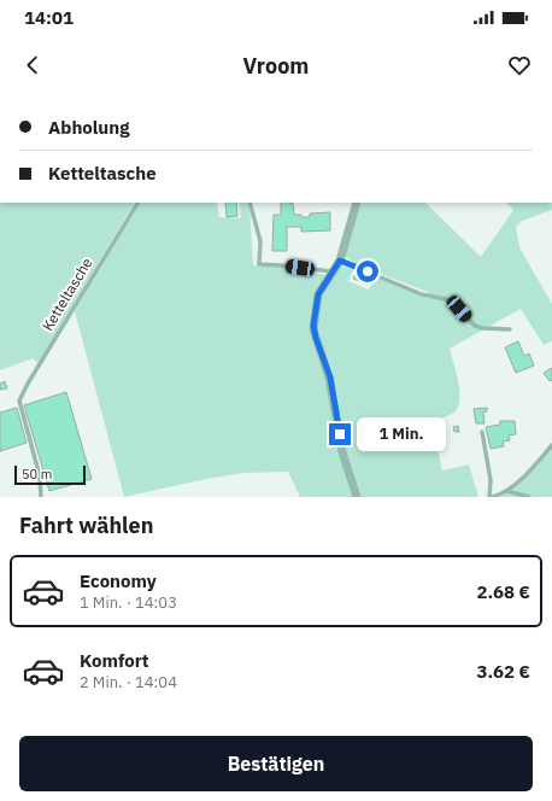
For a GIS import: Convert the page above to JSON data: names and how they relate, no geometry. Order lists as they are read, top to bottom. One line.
{"streets":{"lane":["Ketteltasche"]},"scale_bar":"50 m","page":{"status":"14:01","header":"Vroom","banner":["Abholung","Ketteltasche"],"bubble":"1 Min.","scale":"50 m","heading":"Fahrt wählen","list":[{"name":"Economy","note":"1 Min. · 14:03","value":"2.68 €"},{"name":"Komfort","note":"2 Min. · 14:04","value":"3.62 €"}],"buttons":"Bestätigen"}}
